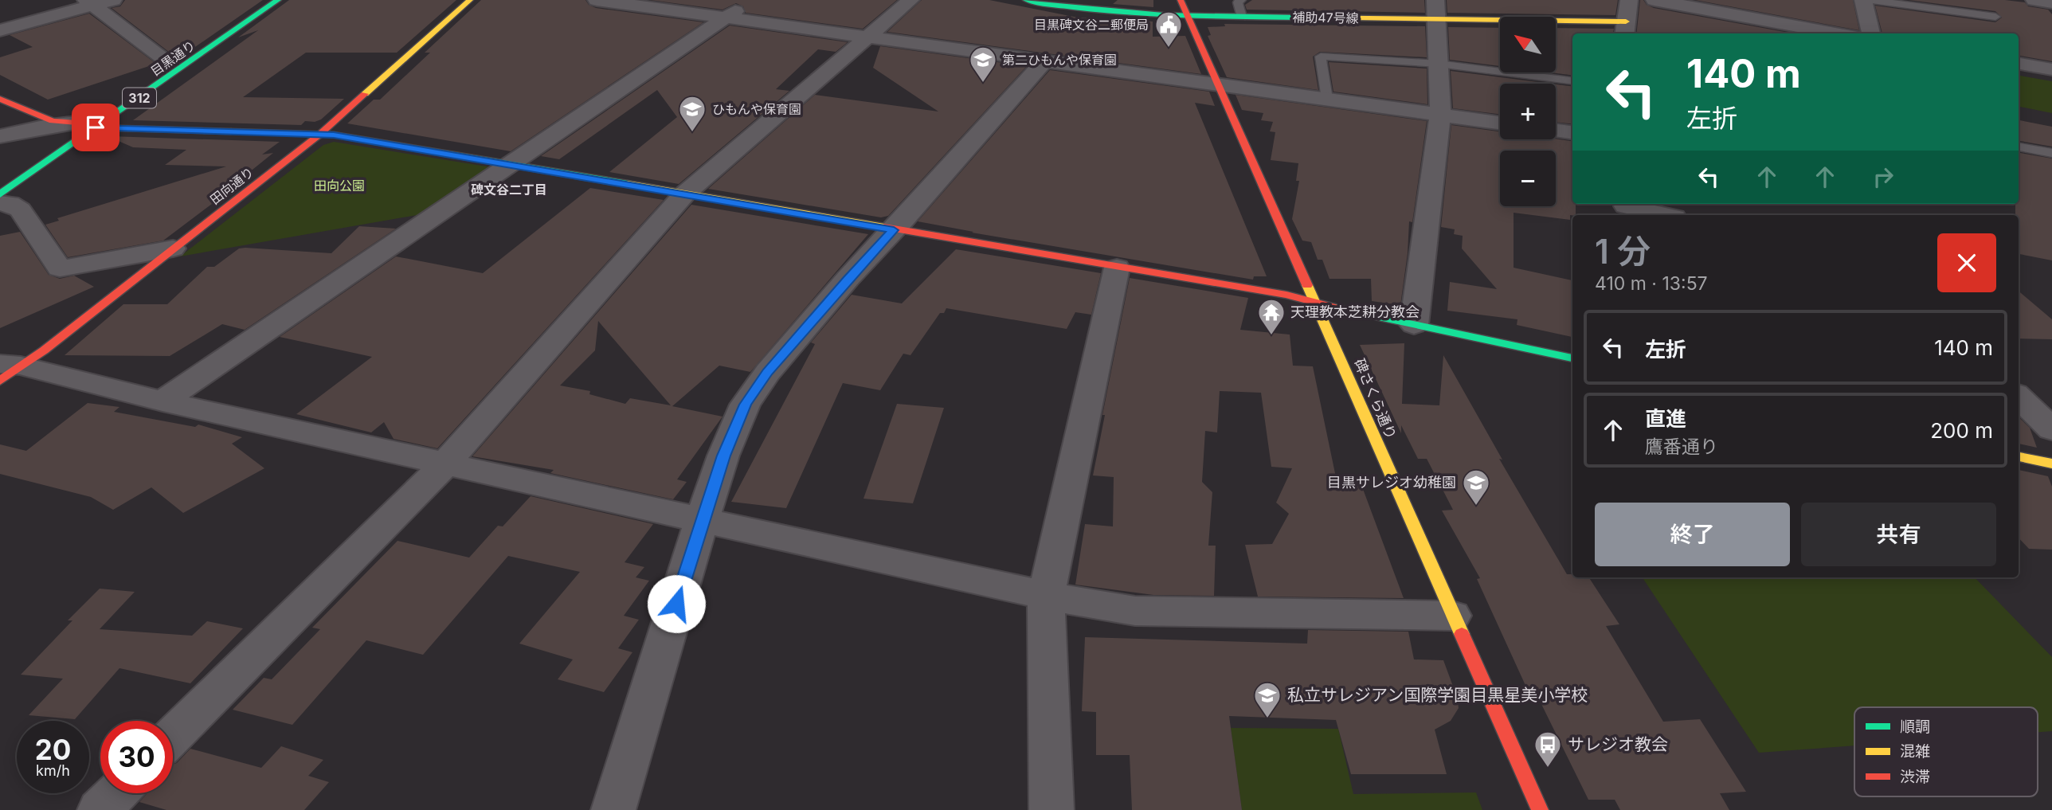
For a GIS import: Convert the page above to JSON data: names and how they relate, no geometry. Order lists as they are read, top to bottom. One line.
{"streets":{"street":["補助47号線","目黒通り","312","田向通り","碑さくら通り"]},"crossings":[["補助47号線","碑さくら通り"]],"districts":["碑文谷二丁目"],"parks":["田向公園"],"places":{"public building":["目黒碑文谷二郵便局"],"school or university":["第二ひもんや保育園","ひもんや保育園","目黒サレジオ幼稚園","私立サレジアン国際学園目黒星美小学校"],"temple":["天理教本芝耕分教会"],"bus stop":["サレジオ教会"]},"legend":["順調","混雑","渋滞"],"north":"top left","page":{"map_buttons":["+","−"],"turn":["140 m","左折"],"heading":["1 分","410 m · 13:57"],"list":[{"name":"左折","value":"140 m"},{"name":"直進","note":"鷹番通り","value":"200 m"}],"buttons":["終了","共有"],"speed":"20 km/h","limit":"30"}}
